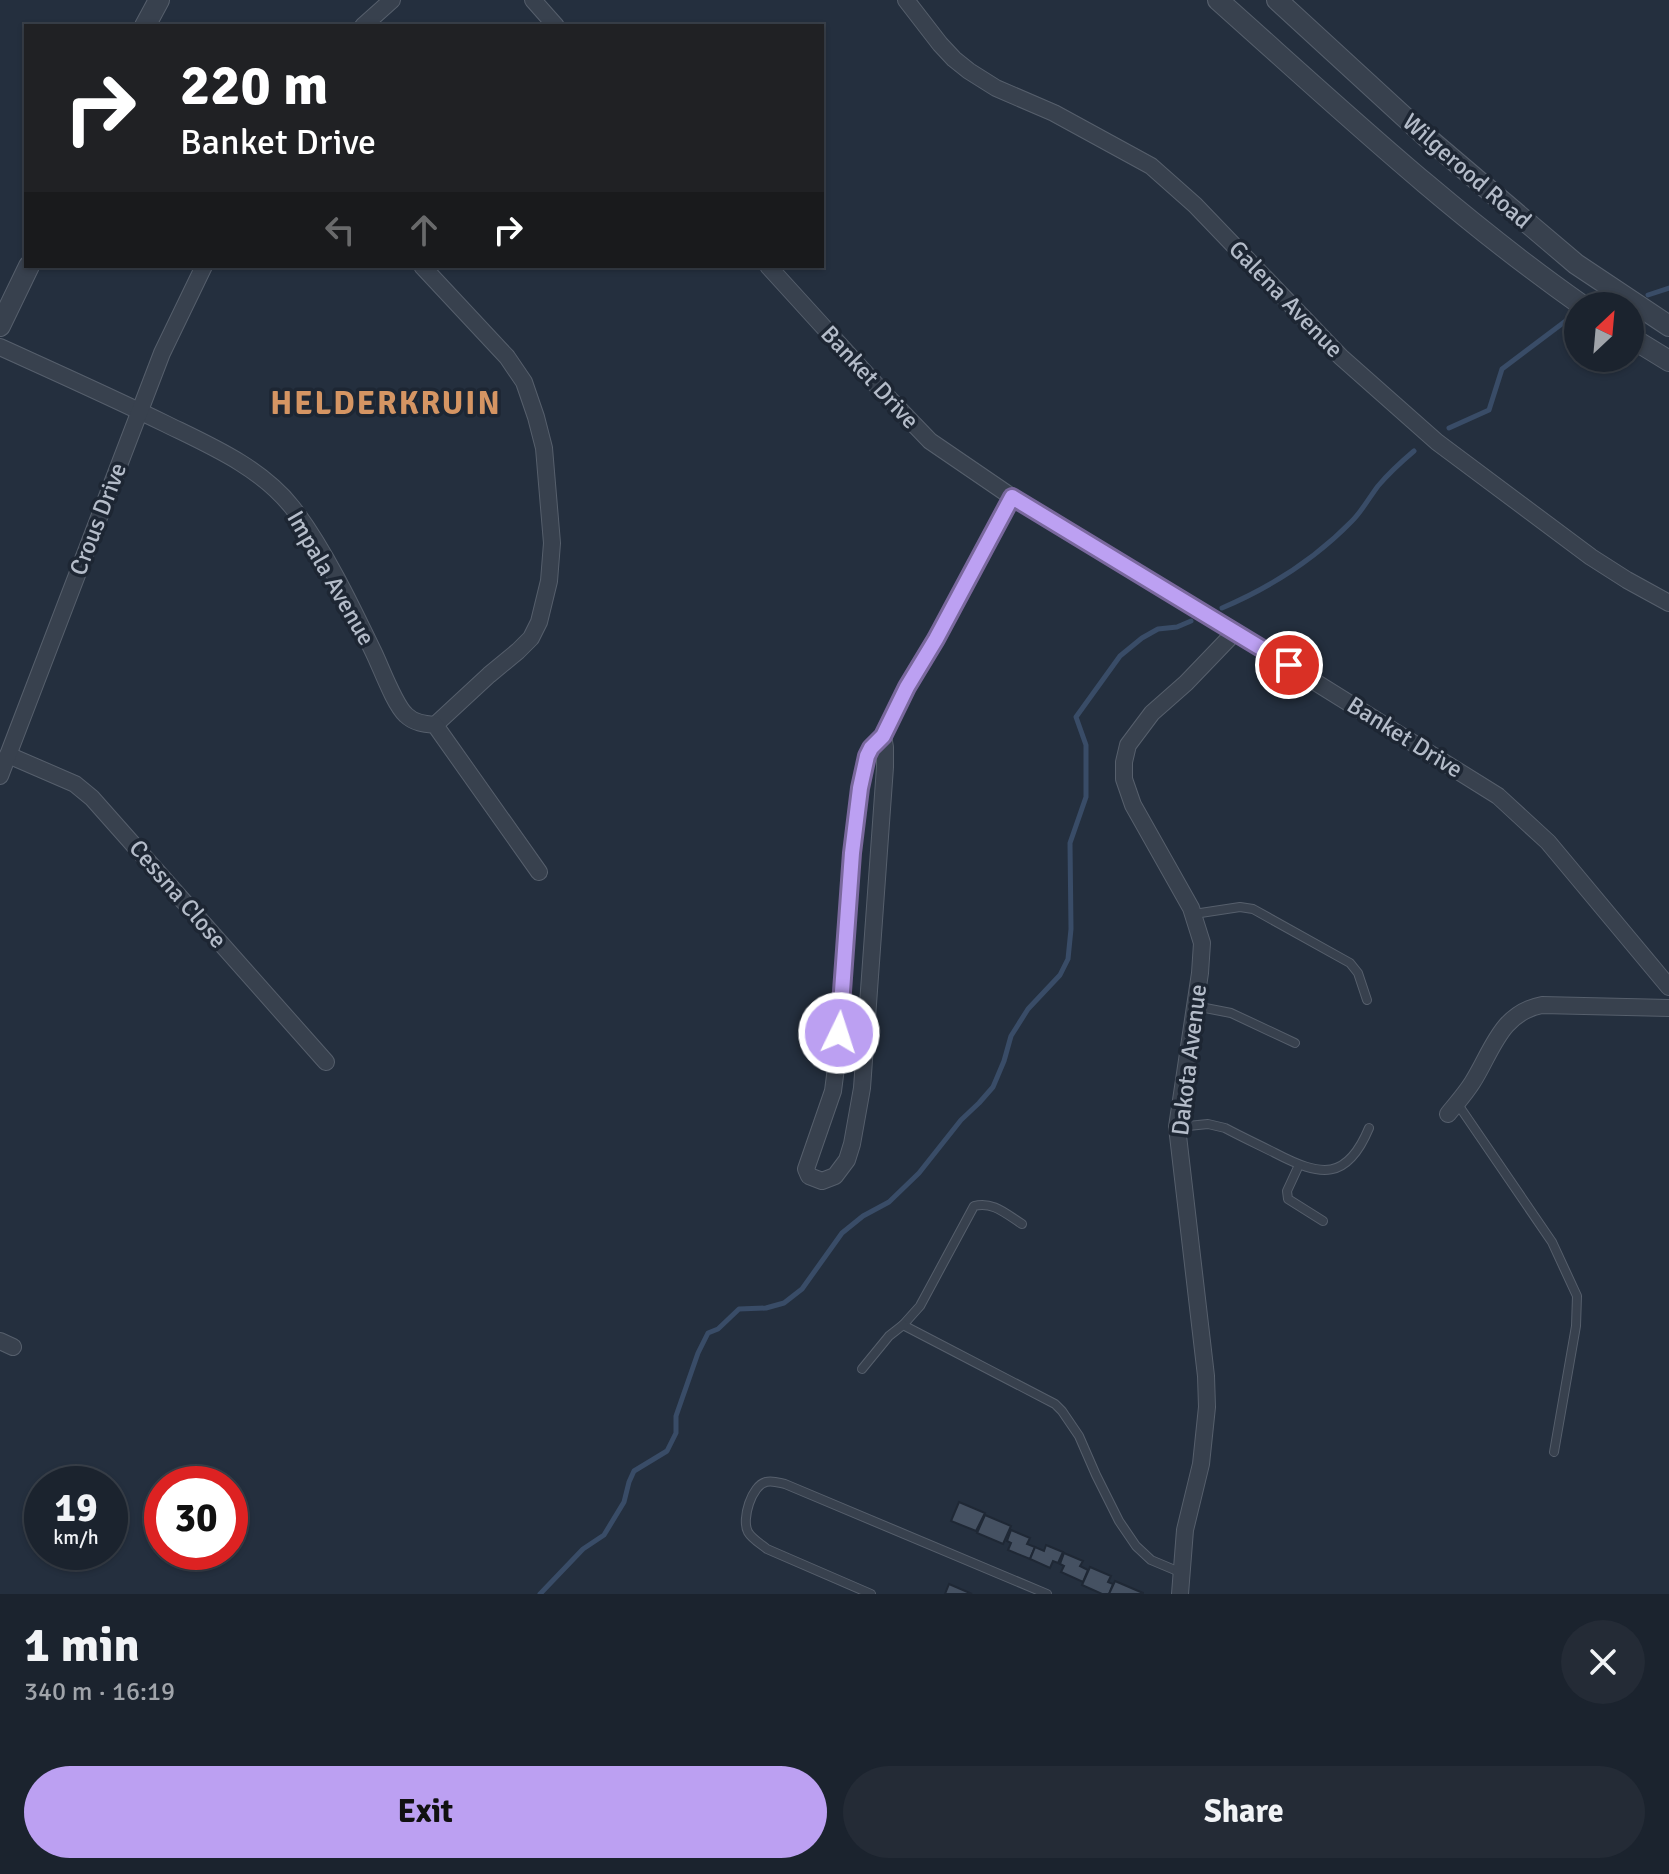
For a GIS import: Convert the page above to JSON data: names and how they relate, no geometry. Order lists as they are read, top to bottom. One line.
{"streets":{"street":["Wilgerood Road","Galena Avenue","Banket Drive","Crous Drive","Impala Avenue","Cessna Close","Dakota Avenue"]},"crossings":[["Banket Drive","Dakota Avenue"],["Crous Drive","Impala Avenue"],["Crous Drive","Cessna Close"]],"districts":["HELDERKRUIN"],"north":"top right","page":{"turn":["220 m","Banket Drive"],"speed":"19 km/h","limit":"30","heading":["1 min","340 m · 16:19"],"buttons":["Exit","Share"]}}
